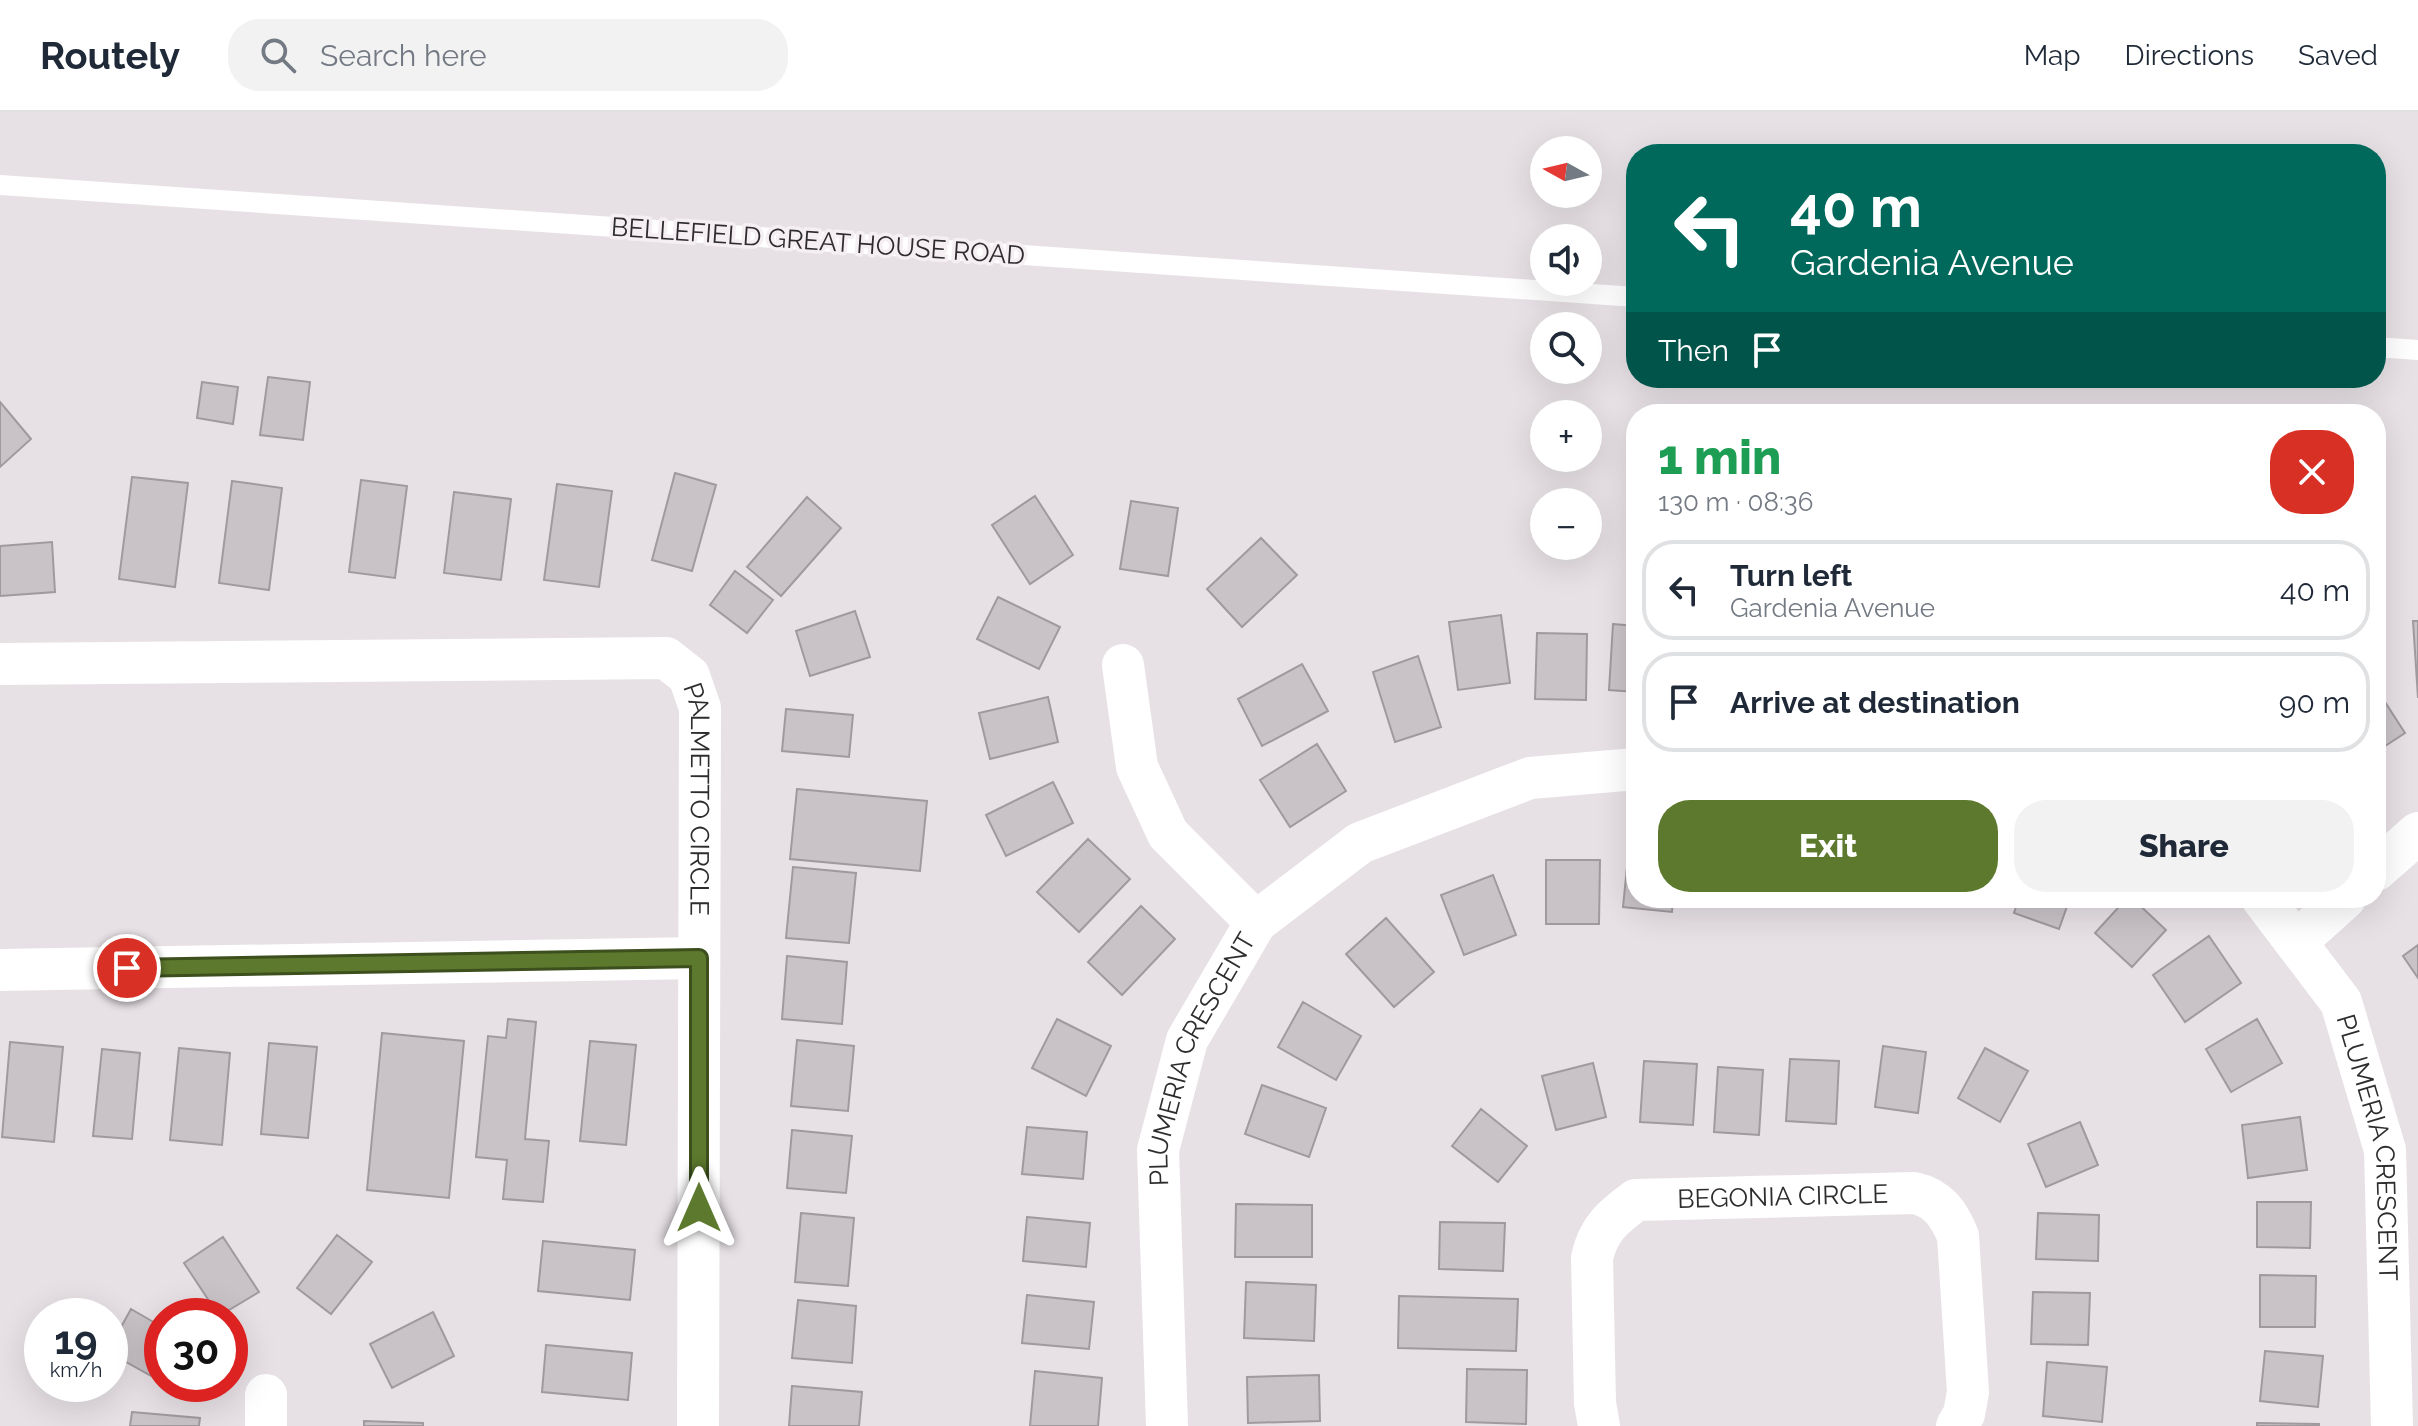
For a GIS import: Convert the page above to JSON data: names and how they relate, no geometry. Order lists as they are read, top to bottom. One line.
{"streets":{"street":["PALMETTO CIRCLE","PLUMERIA CRESCENT","BEGONIA CIRCLE"],"lane":["BELLEFIELD GREAT HOUSE ROAD"]},"north":"left","page":{"header":"Routely","search":"Search here","nav":["Map","Directions","Saved"],"map_buttons":["+","−"],"turn":["40 m","Gardenia Avenue"],"then":"Then","heading":["1 min","130 m · 08:36"],"list":[{"name":"Turn left","note":"Gardenia Avenue","value":"40 m"},{"name":"Arrive at destination","value":"90 m"}],"buttons":["Exit","Share"],"speed":"19 km/h","limit":"30"}}
